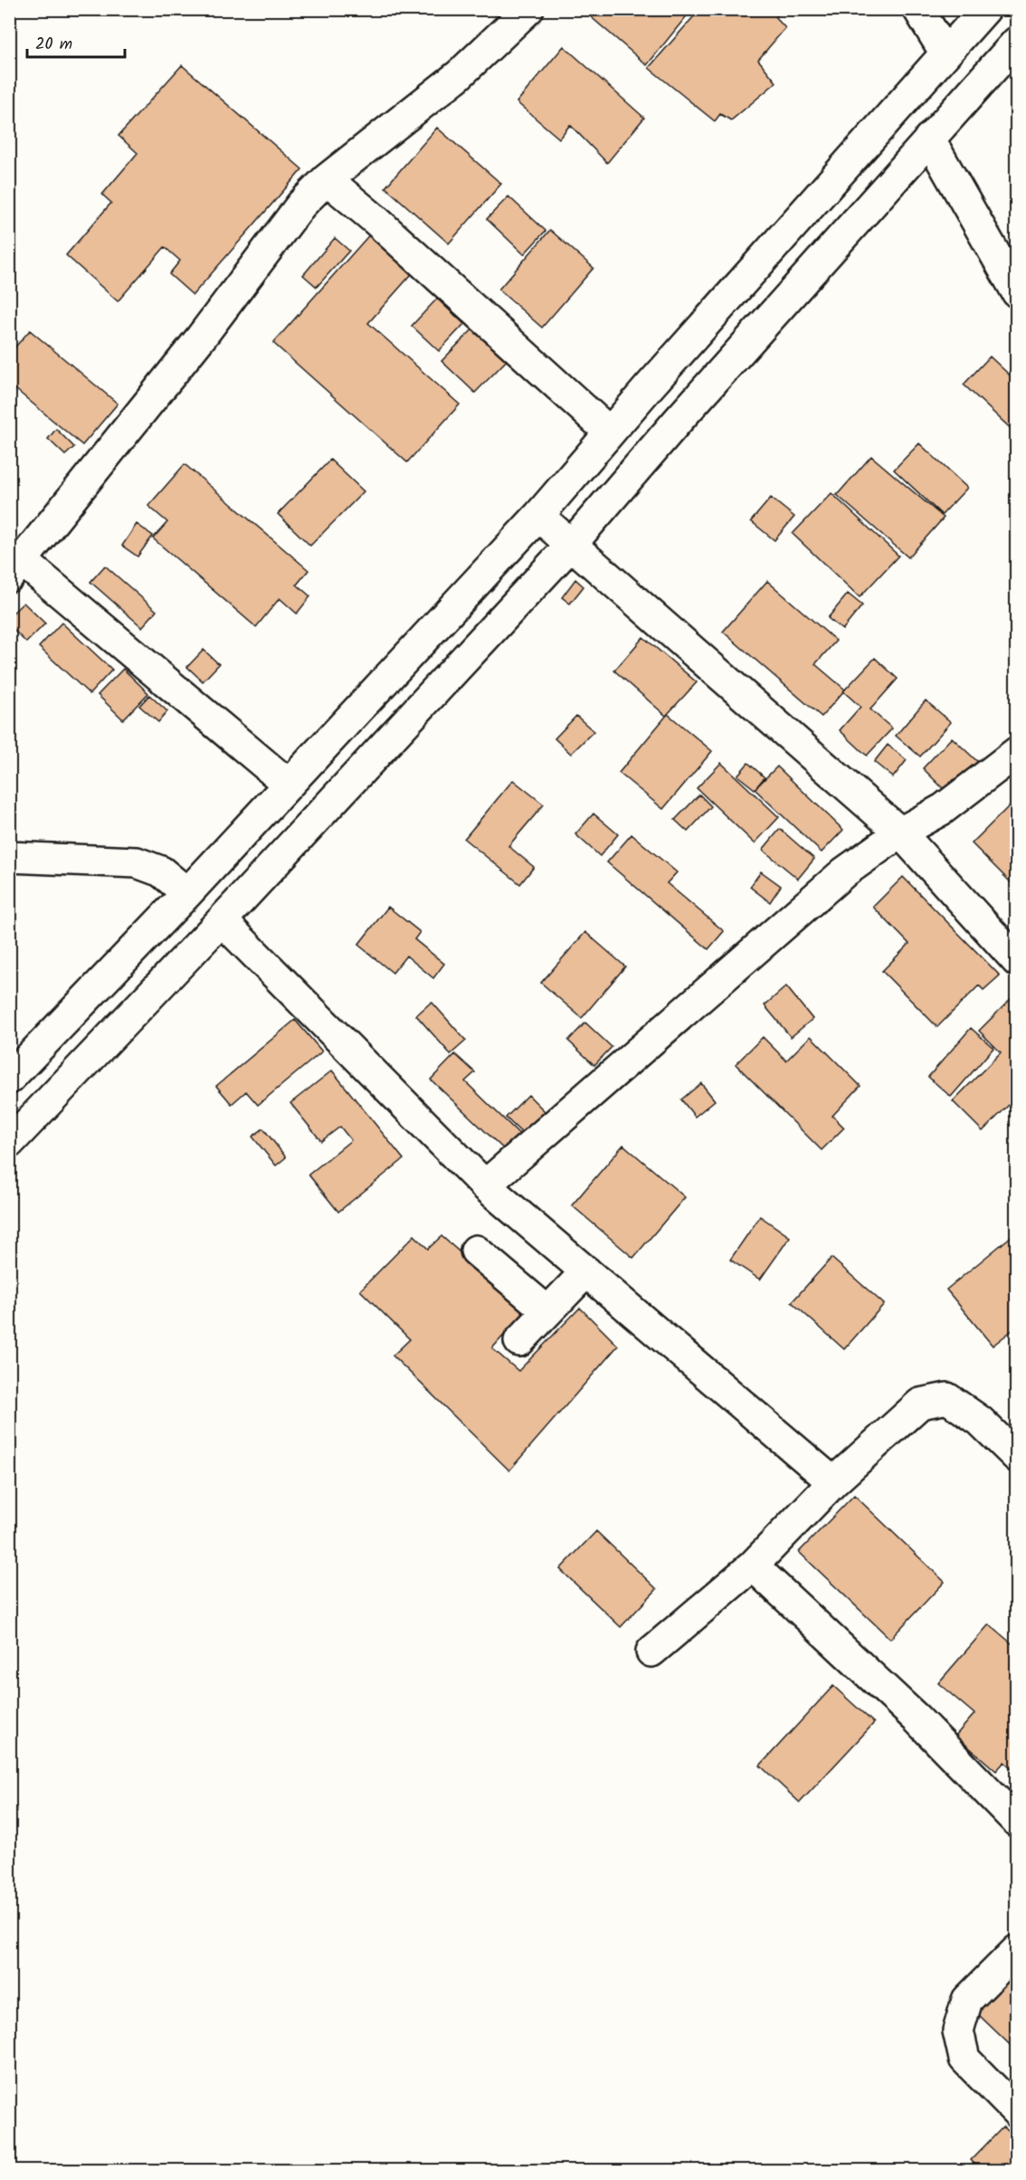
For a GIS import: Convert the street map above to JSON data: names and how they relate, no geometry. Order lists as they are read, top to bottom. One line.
{"scale_bar":"20 m"}
